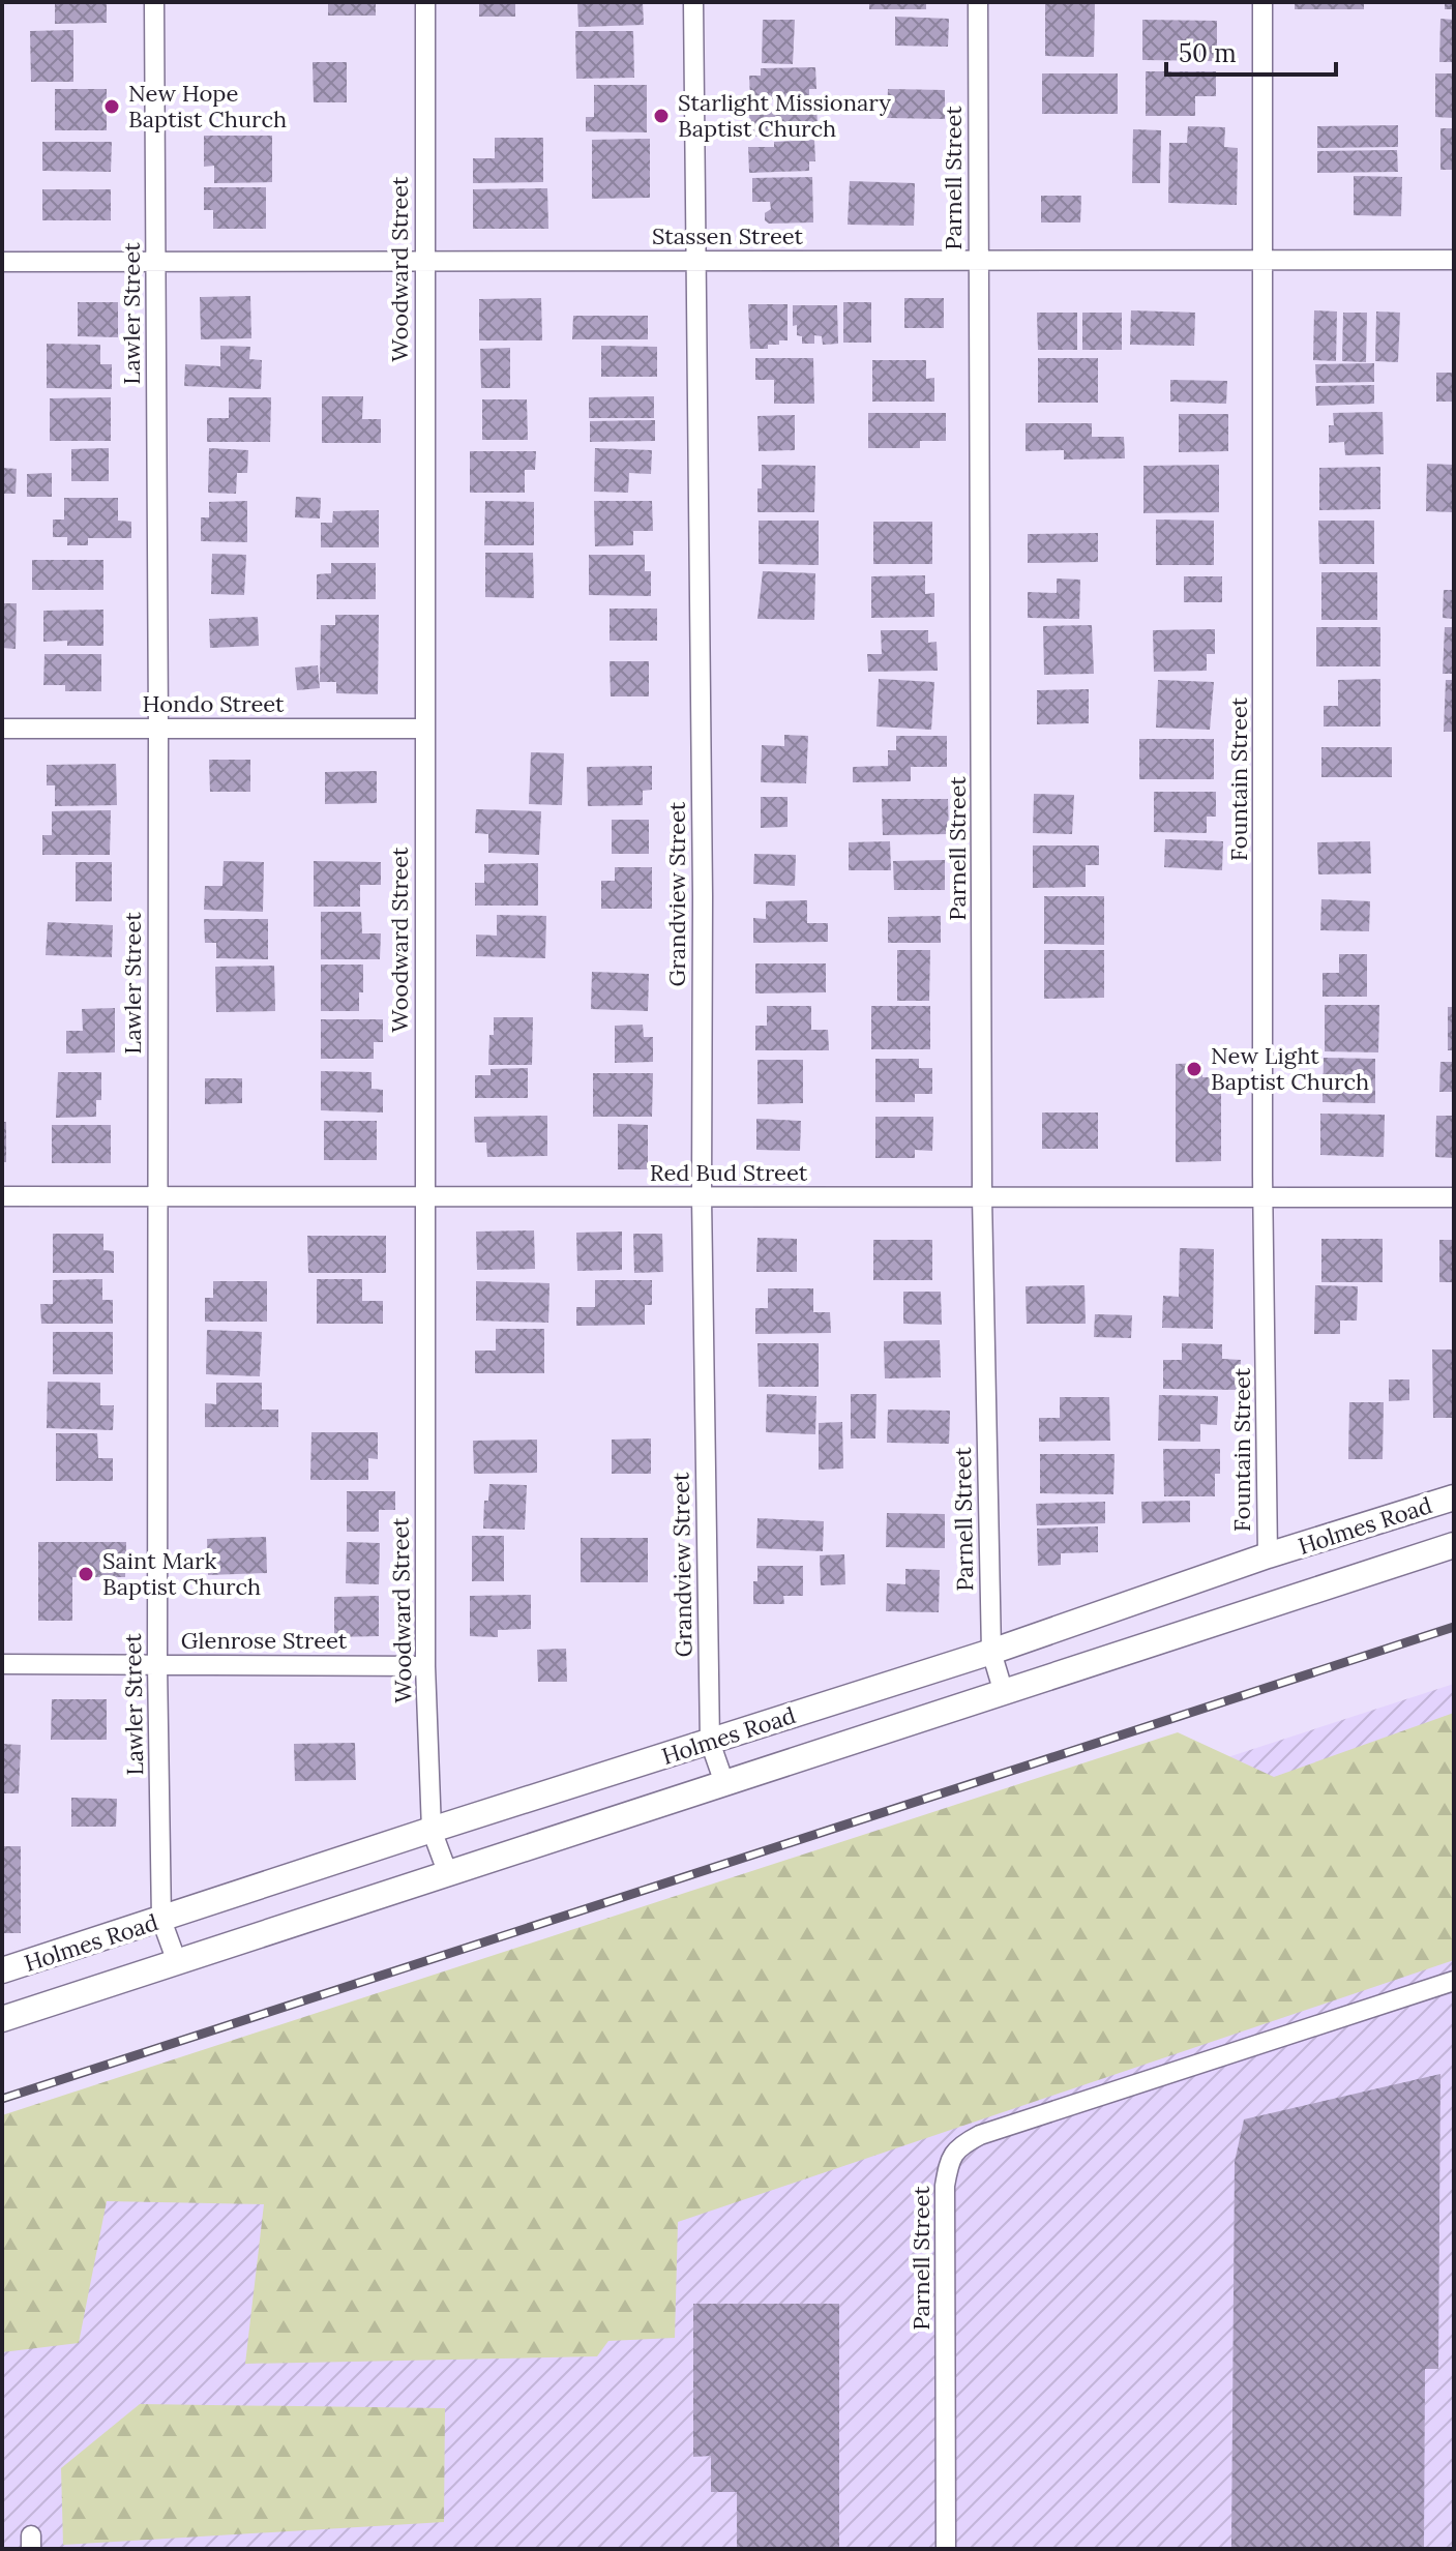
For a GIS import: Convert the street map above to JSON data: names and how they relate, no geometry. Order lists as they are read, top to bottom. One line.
{"streets":{"main road":["Holmes Road"],"street":["Parnell Street","Stassen Street","Woodward Street","Lawler Street","Hondo Street","Fountain Street","Grandview Street","Red Bud Street","Glenrose Street"]},"crossings":[["Parnell Street","Stassen Street"],["Parnell Street","Red Bud Street"],["Parnell Street","Holmes Road"],["Stassen Street","Woodward Street"],["Stassen Street","Lawler Street"],["Stassen Street","Fountain Street"],["Stassen Street","Grandview Street"],["Woodward Street","Hondo Street"],["Woodward Street","Red Bud Street"],["Woodward Street","Holmes Road"],["Woodward Street","Glenrose Street"],["Lawler Street","Hondo Street"],["Lawler Street","Red Bud Street"],["Lawler Street","Holmes Road"],["Lawler Street","Glenrose Street"],["Fountain Street","Red Bud Street"],["Fountain Street","Holmes Road"],["Grandview Street","Red Bud Street"],["Grandview Street","Holmes Road"]],"places":["New Hope Baptist Church","Starlight Missionary Baptist Church","New Light Baptist Church","Saint Mark Baptist Church"],"scale_bar":"50 m"}
